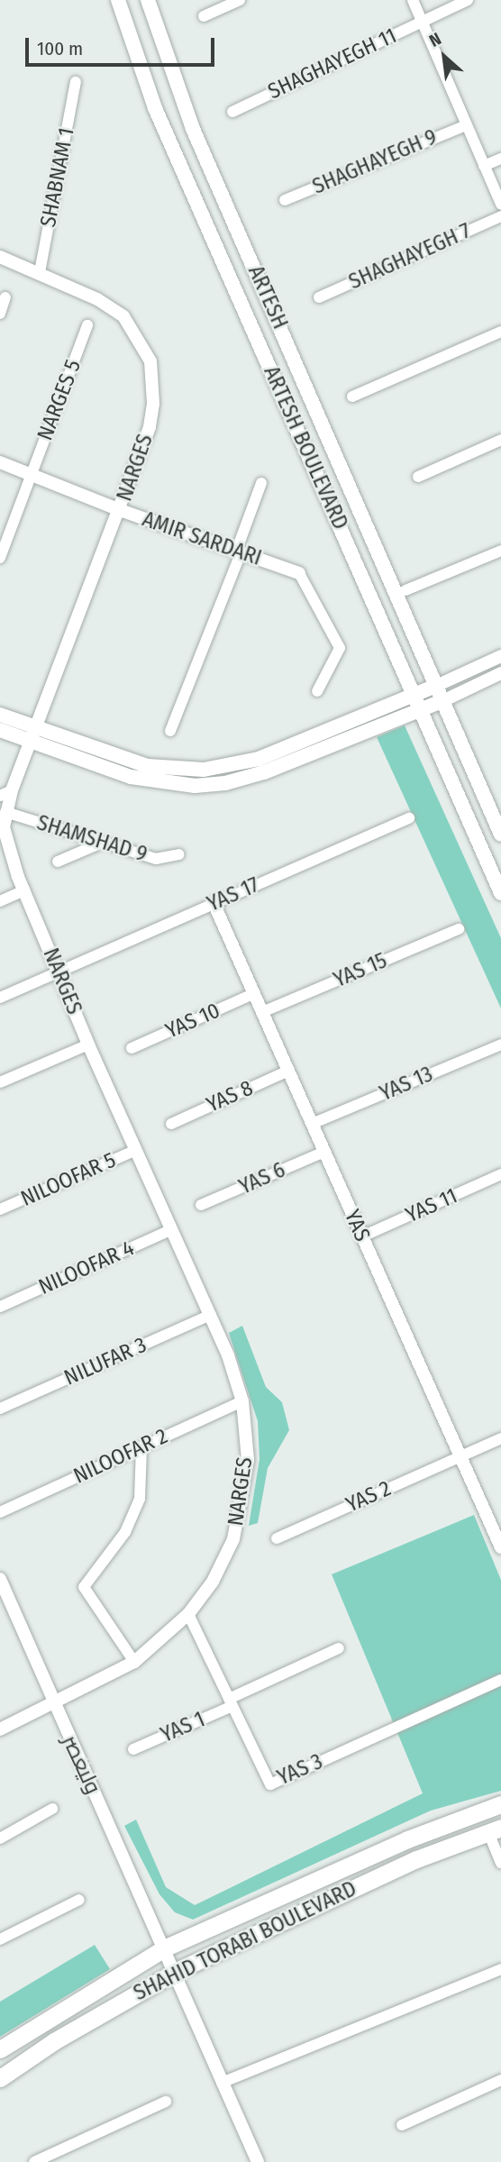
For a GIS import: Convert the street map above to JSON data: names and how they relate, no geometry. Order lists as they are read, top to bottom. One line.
{"streets":{"main road":["ARTESH","ARTESH BOULEVARD","SHAHID TORABI BOULEVARD"],"street":["SHAGHAYEGH 11","SHAGHAYEGH 9","SHABNAM 1","SHAGHAYEGH 7","NARGES 5","NARGES","AMIR SARDARI","SHAMSHAD 9","YAS 17","YAS 15","YAS 10","YAS 13","YAS 8","YAS 6","NILOOFAR 5","YAS 11","YAS","NILOOFAR 4","NILUFAR 3","NILOOFAR 2","YAS 2","YAS 1","ولیعصر","YAS 3"]},"crossings":[["SHABNAM 1","NARGES"],["NARGES 5","AMIR SARDARI"],["NARGES","AMIR SARDARI"],["NARGES","SHAMSHAD 9"],["NARGES","YAS 17"],["NARGES","NILOOFAR 5"],["NARGES","NILOOFAR 4"],["NARGES","NILUFAR 3"],["NARGES","NILOOFAR 2"],["NARGES","ولیعصر"],["NARGES","YAS 3"],["YAS 17","YAS"],["YAS 15","YAS"],["YAS 10","YAS"],["YAS 13","YAS"],["YAS 8","YAS"],["YAS 6","YAS"],["YAS 11","YAS"],["YAS","YAS 2"],["YAS 1","YAS 3"],["ولیعصر","SHAHID TORABI BOULEVARD"]],"scale_bar":"100 m","north":"top left"}
